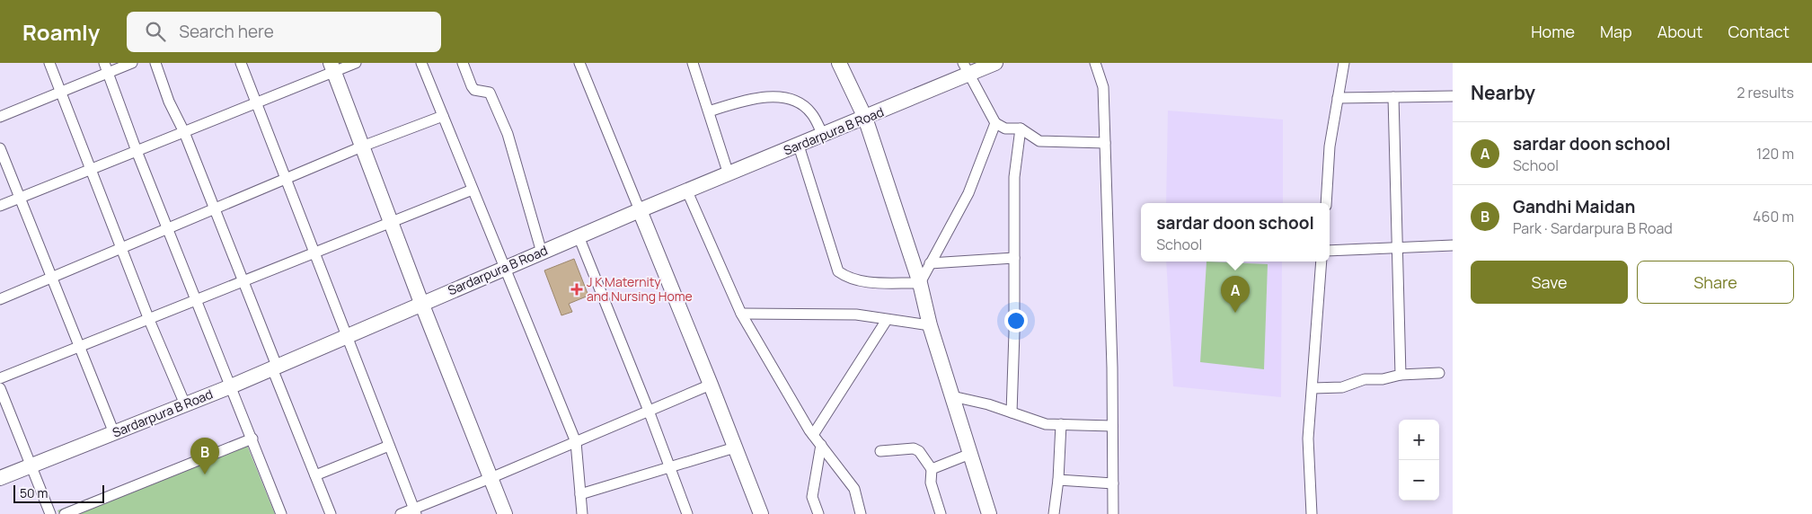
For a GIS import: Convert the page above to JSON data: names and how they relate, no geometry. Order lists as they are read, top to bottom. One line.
{"streets":{"street":["Sardarpura B Road"]},"places":{"health":["J K Maternity and Nursing Home"]},"scale_bar":"50 m","page":{"header":"Roamly","search":"Search here","nav":["Home","Map","About","Contact"],"heading":["Nearby","2 results"],"list":[{"mark":"A","name":"sardar doon school","note":"School","value":"120 m"},{"mark":"B","name":"Gandhi Maidan","note":"Park · Sardarpura B Road","value":"460 m"}],"popup":["sardar doon school","School"],"buttons":["Save","Share"],"pins":["A","B"],"map_buttons":["+","−"],"scale":"50 m"}}
